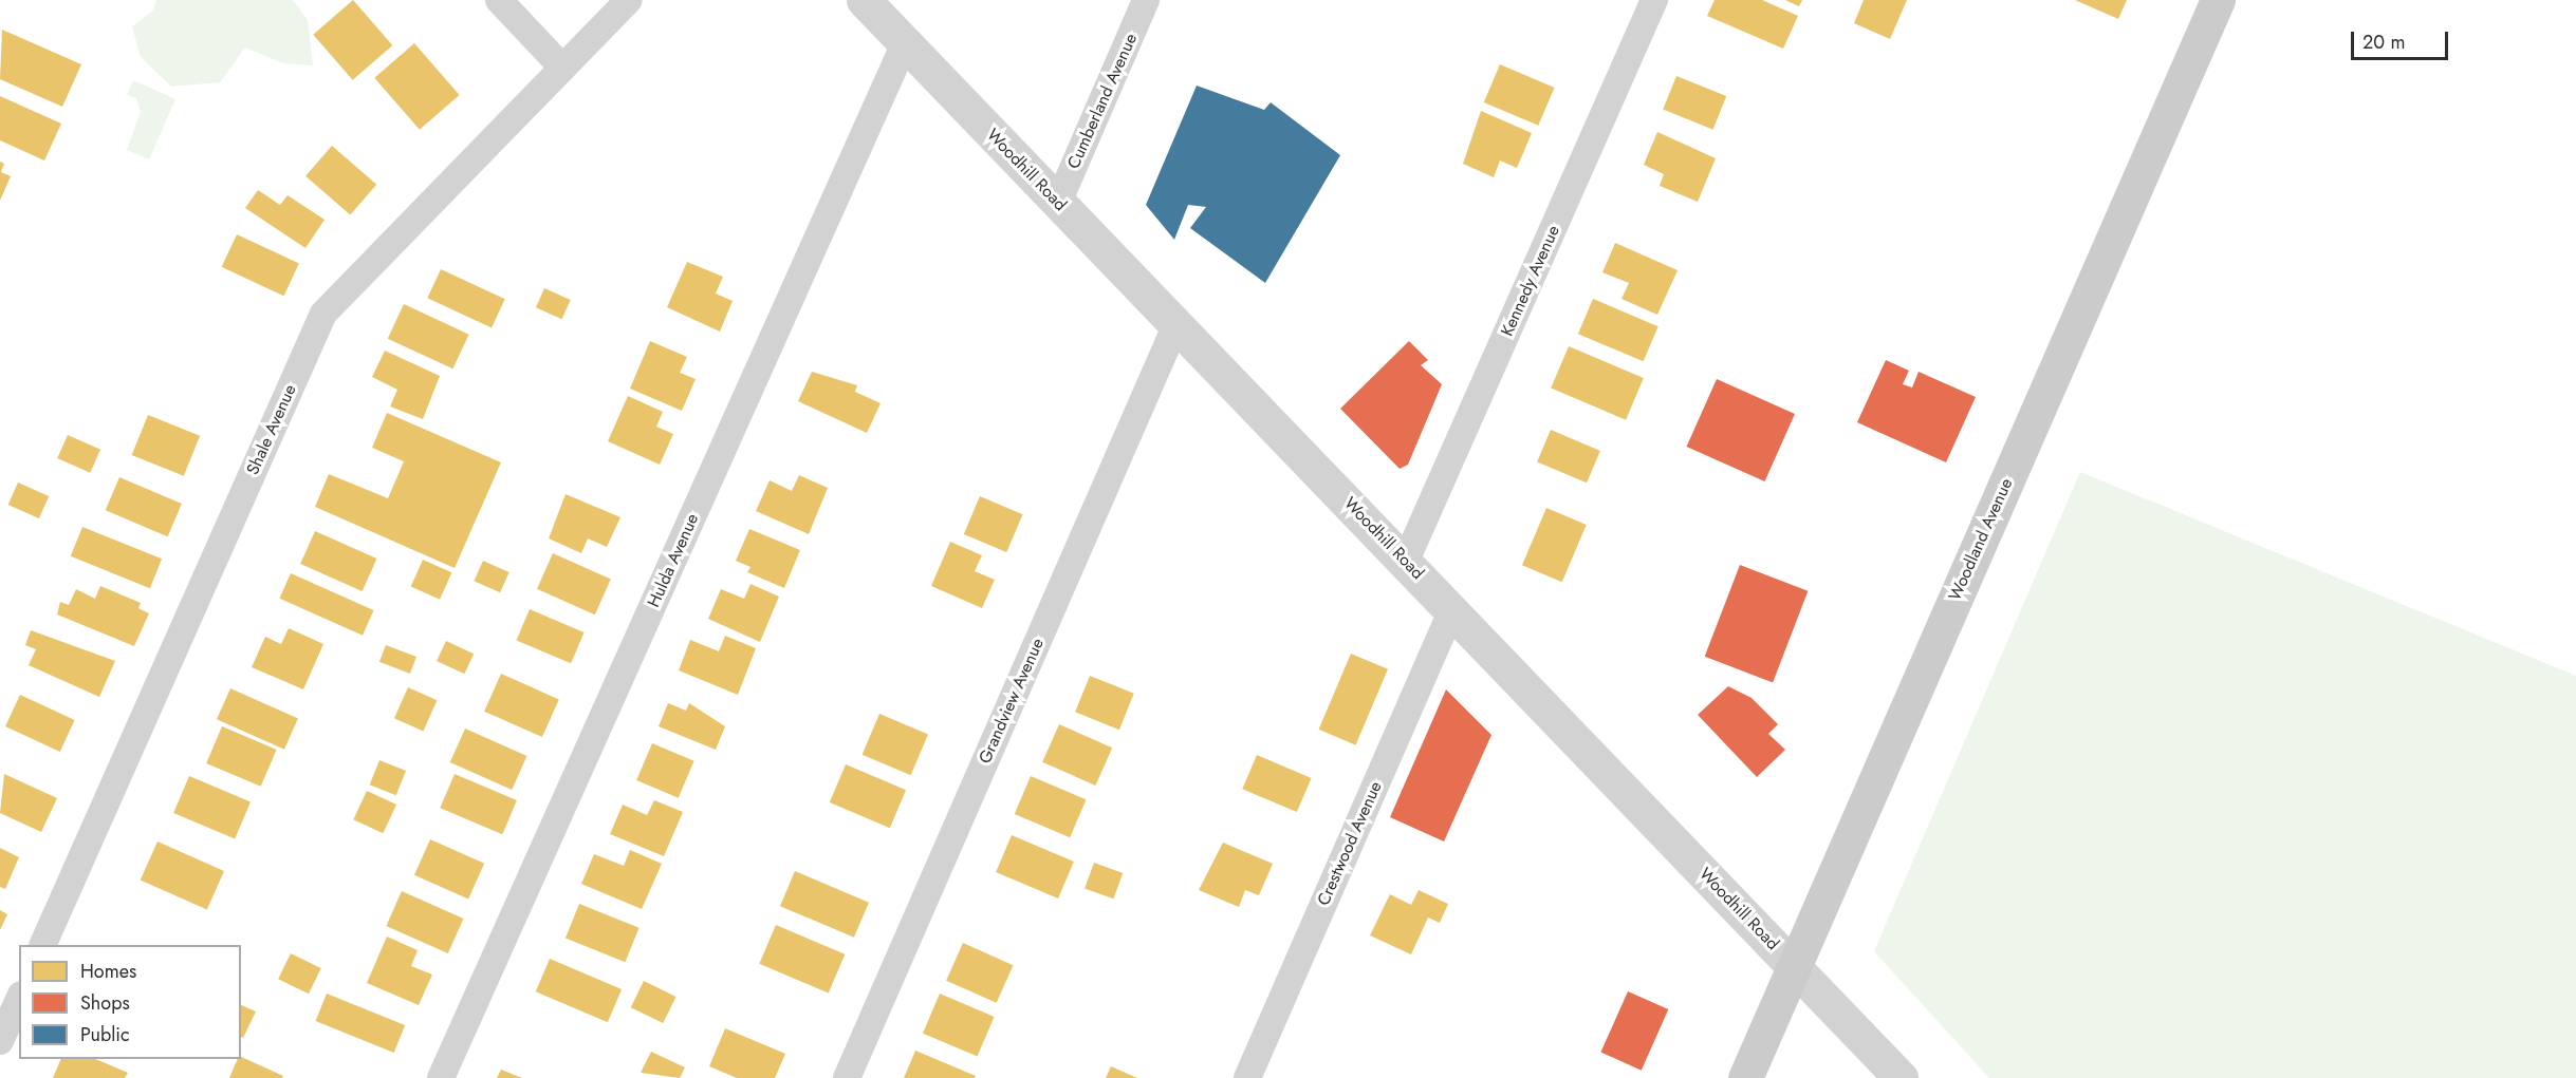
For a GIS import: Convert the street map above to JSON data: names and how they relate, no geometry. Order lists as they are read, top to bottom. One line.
{"streets":{"main road":["Woodland Avenue"],"street":["Cumberland Avenue","Woodhill Road","Kennedy Avenue","Shale Avenue","Hulda Avenue","Grandview Avenue","Crestwood Avenue"]},"crossings":[["Cumberland Avenue","Woodhill Road"],["Woodhill Road","Kennedy Avenue"],["Woodhill Road","Woodland Avenue"],["Woodhill Road","Hulda Avenue"],["Woodhill Road","Grandview Avenue"],["Woodhill Road","Crestwood Avenue"]],"legend":["Homes","Shops","Public"],"scale_bar":"20 m"}
